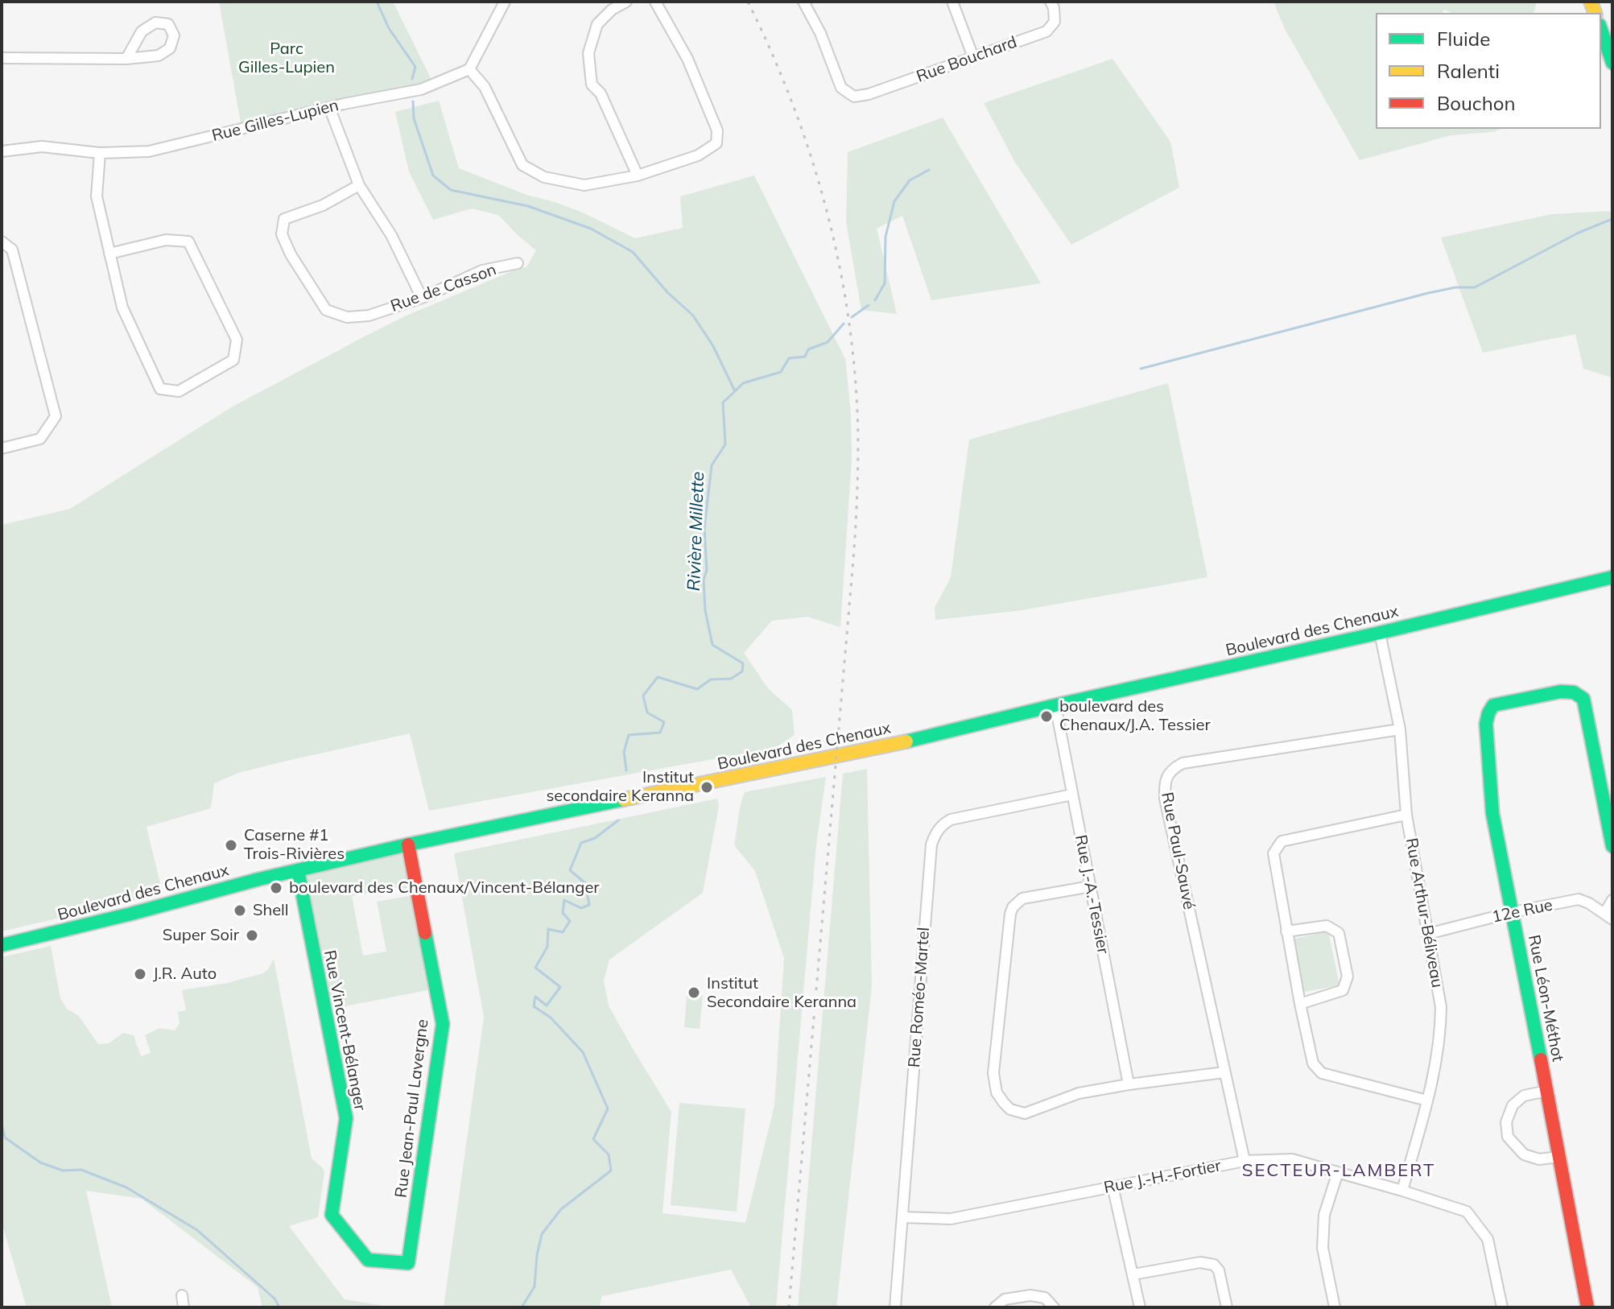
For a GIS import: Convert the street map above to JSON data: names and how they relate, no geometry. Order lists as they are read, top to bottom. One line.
{"streets":{"street":["Rue Bouchard","Rue Gilles-Lupien","Rue de Casson","Boulevard des Chenaux","Rue Paul-Sauvé","Rue J.-A.-Tessier","12e Rue","Rue Arthur-Béliveau","Rue Roméo-Martel","Rue Léon-Méthot","Rue Vincent-Bélanger","Rue Jean-Paul Lavergne","Rue J.-H.-Fortier"]},"crossings":[["Boulevard des Chenaux","Rue J.-A.-Tessier"],["Boulevard des Chenaux","Rue Arthur-Béliveau"],["Boulevard des Chenaux","Rue Vincent-Bélanger"],["Boulevard des Chenaux","Rue Jean-Paul Lavergne"],["Rue Paul-Sauvé","Rue Arthur-Béliveau"],["Rue Paul-Sauvé","Rue J.-H.-Fortier"],["Rue J.-A.-Tessier","Rue Roméo-Martel"],["12e Rue","Rue Arthur-Béliveau"],["12e Rue","Rue Léon-Méthot"],["Rue Arthur-Béliveau","Rue J.-H.-Fortier"],["Rue Roméo-Martel","Rue J.-H.-Fortier"],["Rue Vincent-Bélanger","Rue Jean-Paul Lavergne"]],"districts":["SECTEUR-LAMBERT"],"water":["Rivière Millette"],"parks":["Parc Gilles-Lupien"],"places":["boulevard des Chenaux/J.A. Tessier","Institut secondaire Keranna","Caserne #1 Trois-Rivières","boulevard des Chenaux/Vincent-Bélanger","Shell","Super Soir","J.R. Auto","Institut Secondaire Keranna"],"legend":["Fluide","Ralenti","Bouchon"]}
